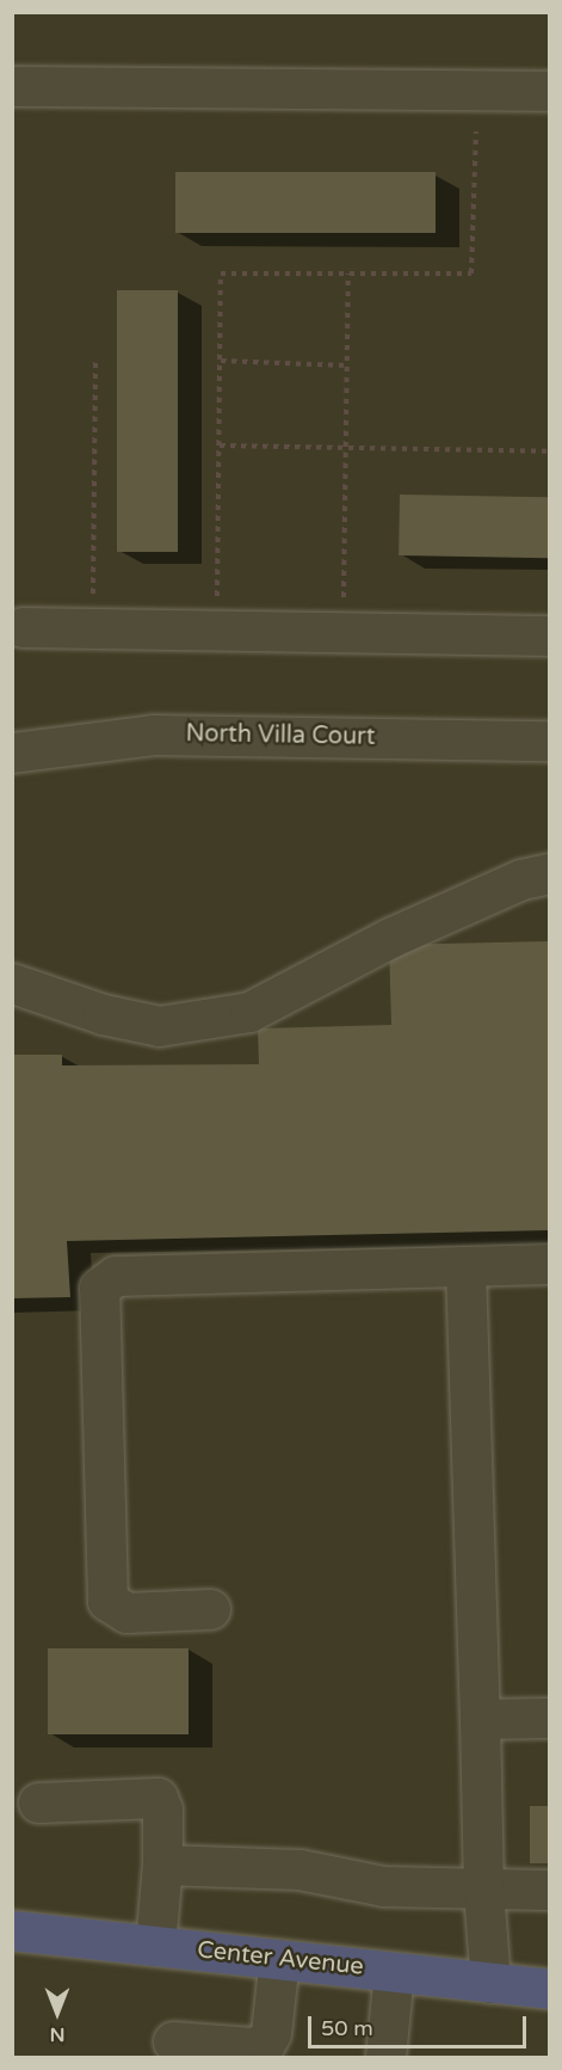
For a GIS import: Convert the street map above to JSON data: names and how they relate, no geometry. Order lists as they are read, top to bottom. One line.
{"streets":{"highway":["Center Avenue"],"street":["North Villa Court"]},"scale_bar":"50 m","north":"bottom"}
